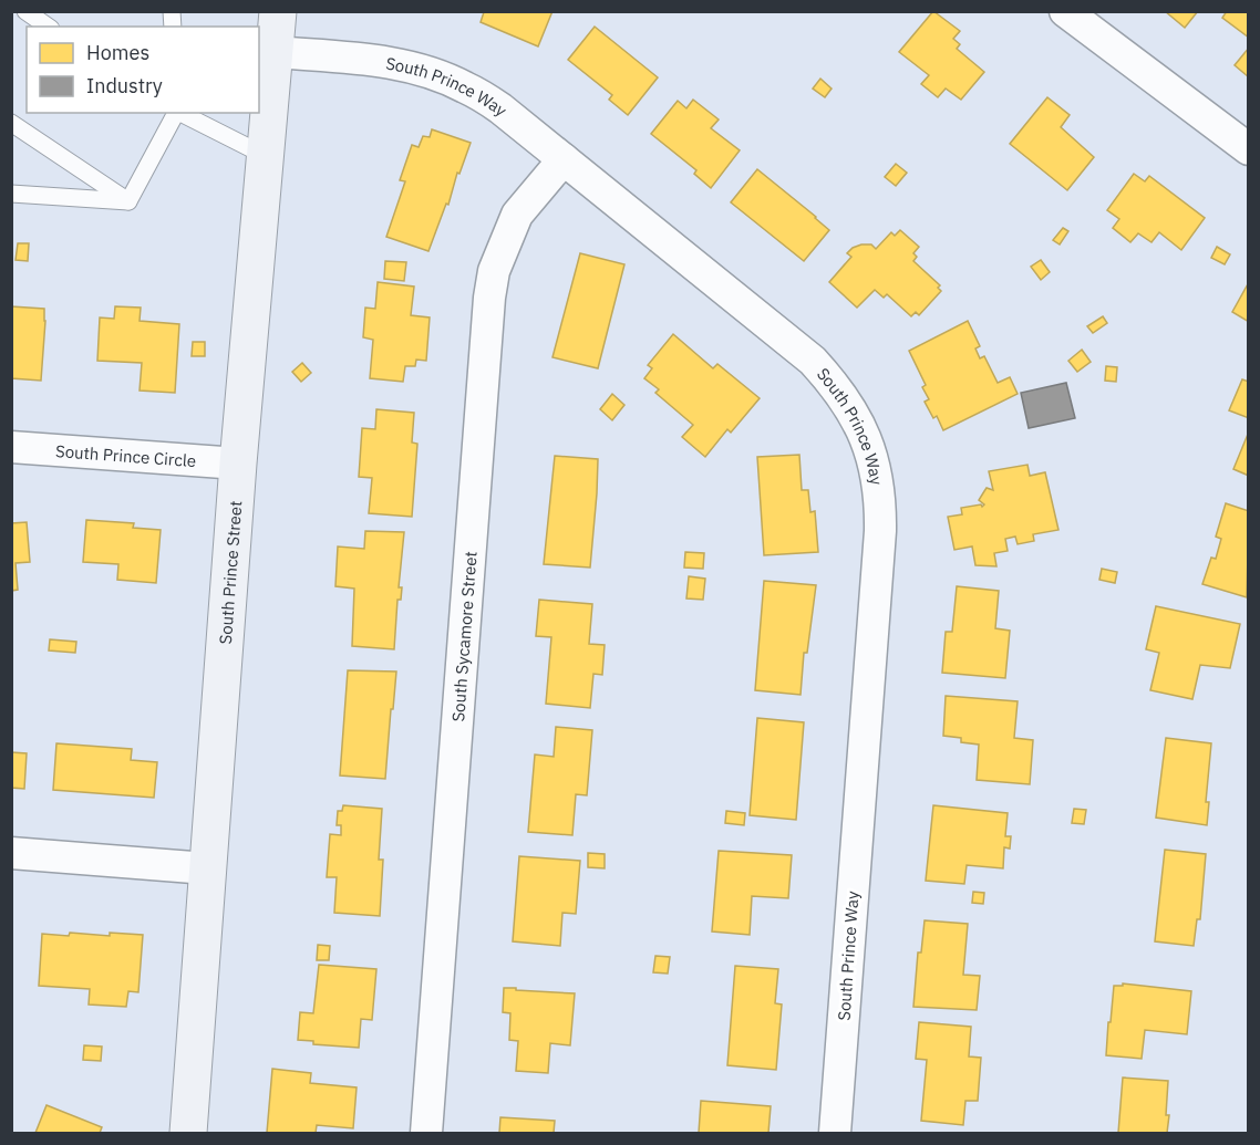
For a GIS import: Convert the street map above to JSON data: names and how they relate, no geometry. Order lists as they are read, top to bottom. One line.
{"streets":{"street":["South Prince Way","South Prince Circle","South Prince Street","South Sycamore Street"]},"crossings":[["South Prince Way","South Prince Street"],["South Prince Way","South Sycamore Street"],["South Prince Circle","South Prince Street"]],"legend":["Homes","Industry"]}
